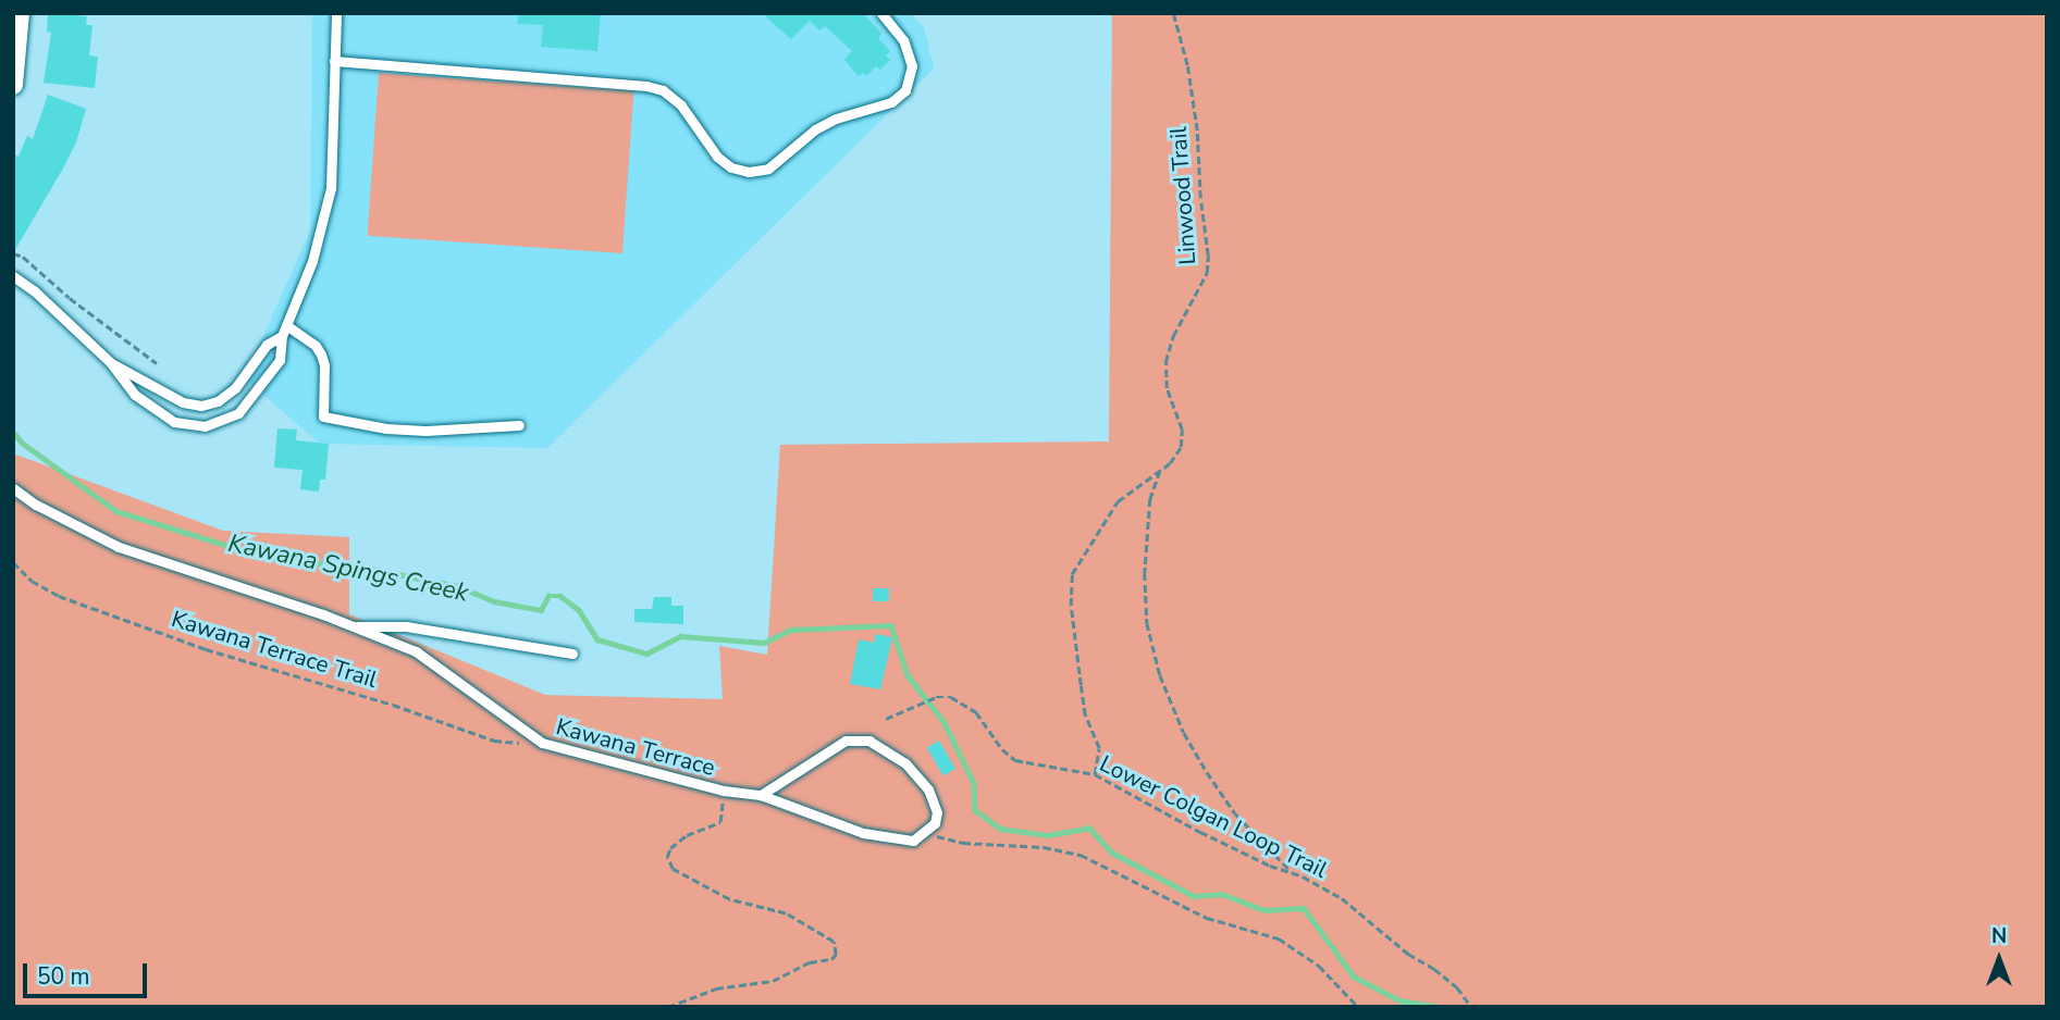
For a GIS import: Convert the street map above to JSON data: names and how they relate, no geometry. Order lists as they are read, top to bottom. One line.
{"streets":{"lane":["Kawana Terrace"],"path":["Linwood Trail","Kawana Terrace Trail","Lower Colgan Loop Trail"]},"crossings":[["Linwood Trail","Lower Colgan Loop Trail"],["Kawana Terrace Trail","Kawana Terrace"]],"water":["Kawana Spings Creek"],"scale_bar":"50 m","north":"top"}
